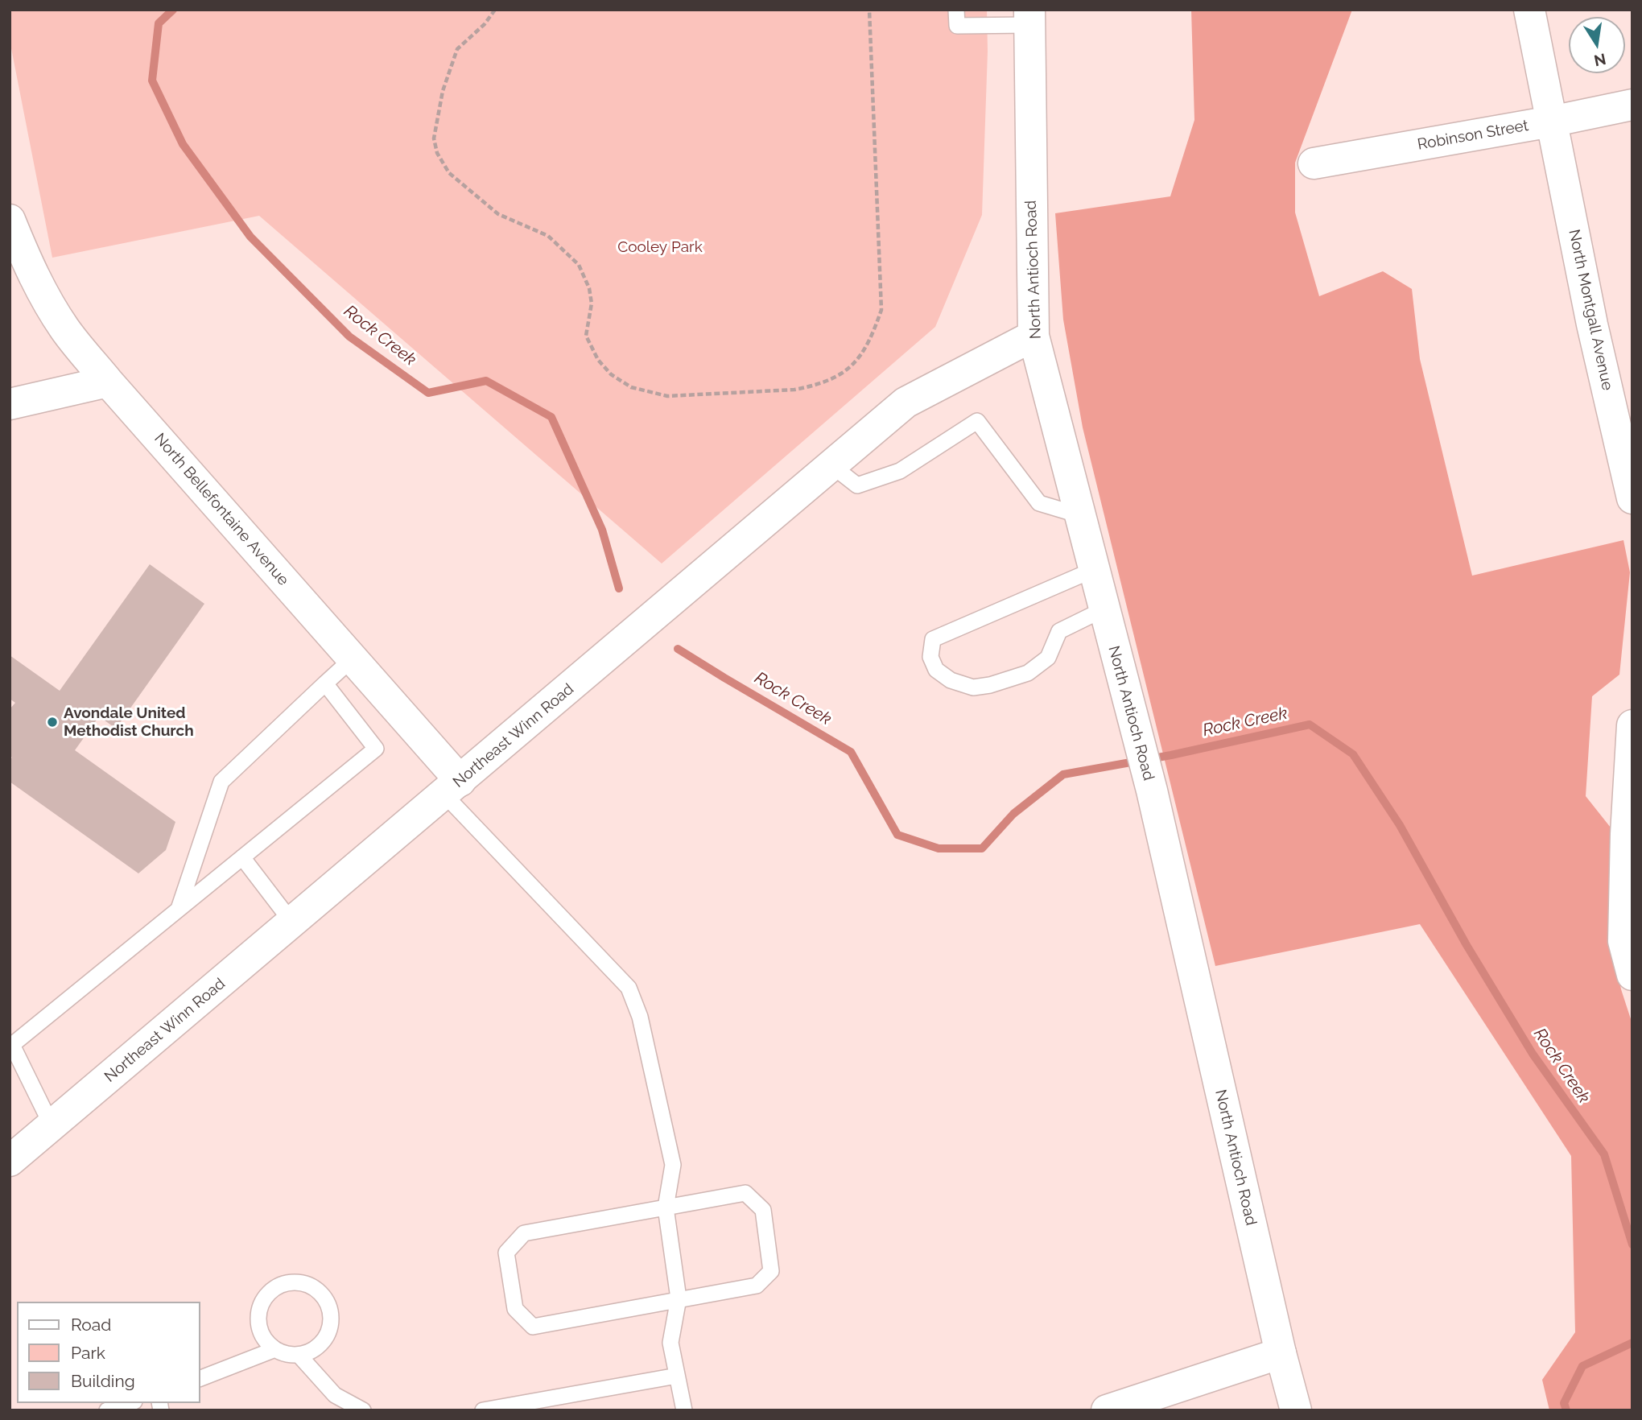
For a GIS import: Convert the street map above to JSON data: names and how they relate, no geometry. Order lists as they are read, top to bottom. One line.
{"streets":{"street":["Robinson Street","North Antioch Road","North Montgall Avenue","North Bellefontaine Avenue","Northeast Winn Road"]},"crossings":[["Robinson Street","North Montgall Avenue"],["North Antioch Road","Northeast Winn Road"],["North Bellefontaine Avenue","Northeast Winn Road"]],"water":["Rock Creek"],"parks":["Cooley Park"],"places":["Avondale United Methodist Church"],"legend":["Road","Park","Building"],"north":"bottom"}
